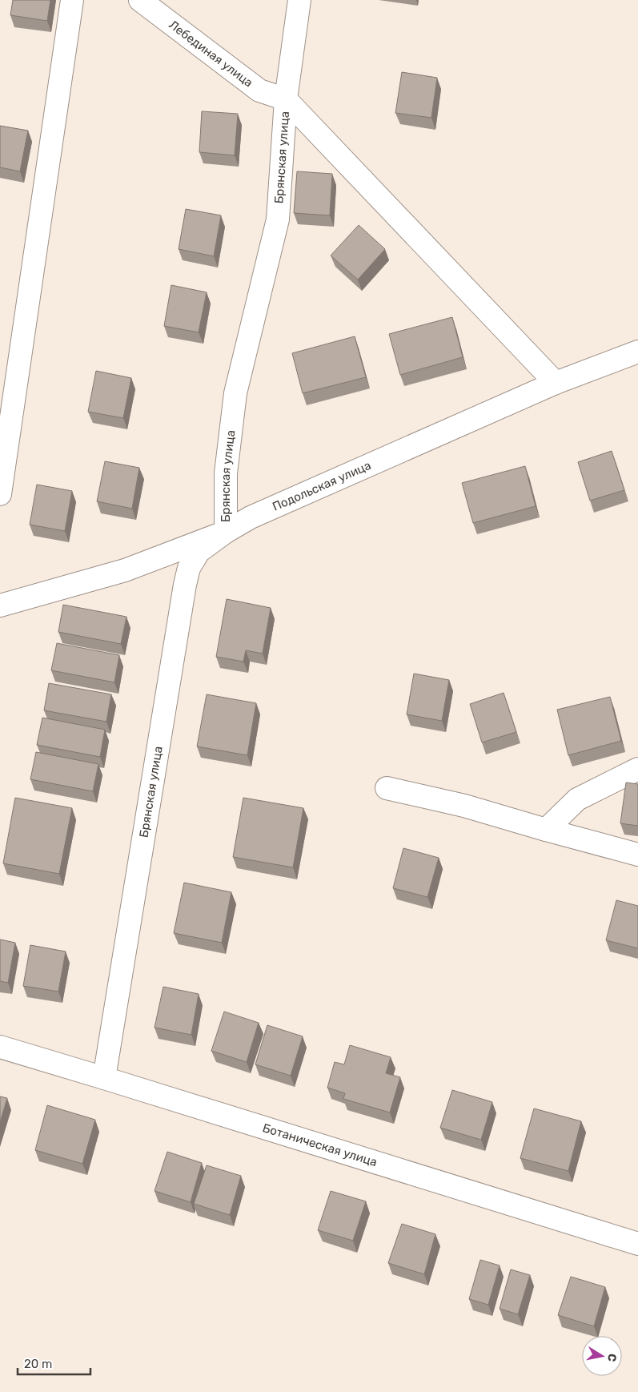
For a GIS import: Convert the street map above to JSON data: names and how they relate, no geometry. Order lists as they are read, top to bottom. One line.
{"streets":{"street":["Лебединая улица","Брянская улица","Подольская улица","Ботаническая улица"]},"crossings":[["Лебединая улица","Брянская улица"],["Брянская улица","Подольская улица"],["Брянская улица","Ботаническая улица"]],"scale_bar":"20 m","north":"right"}
